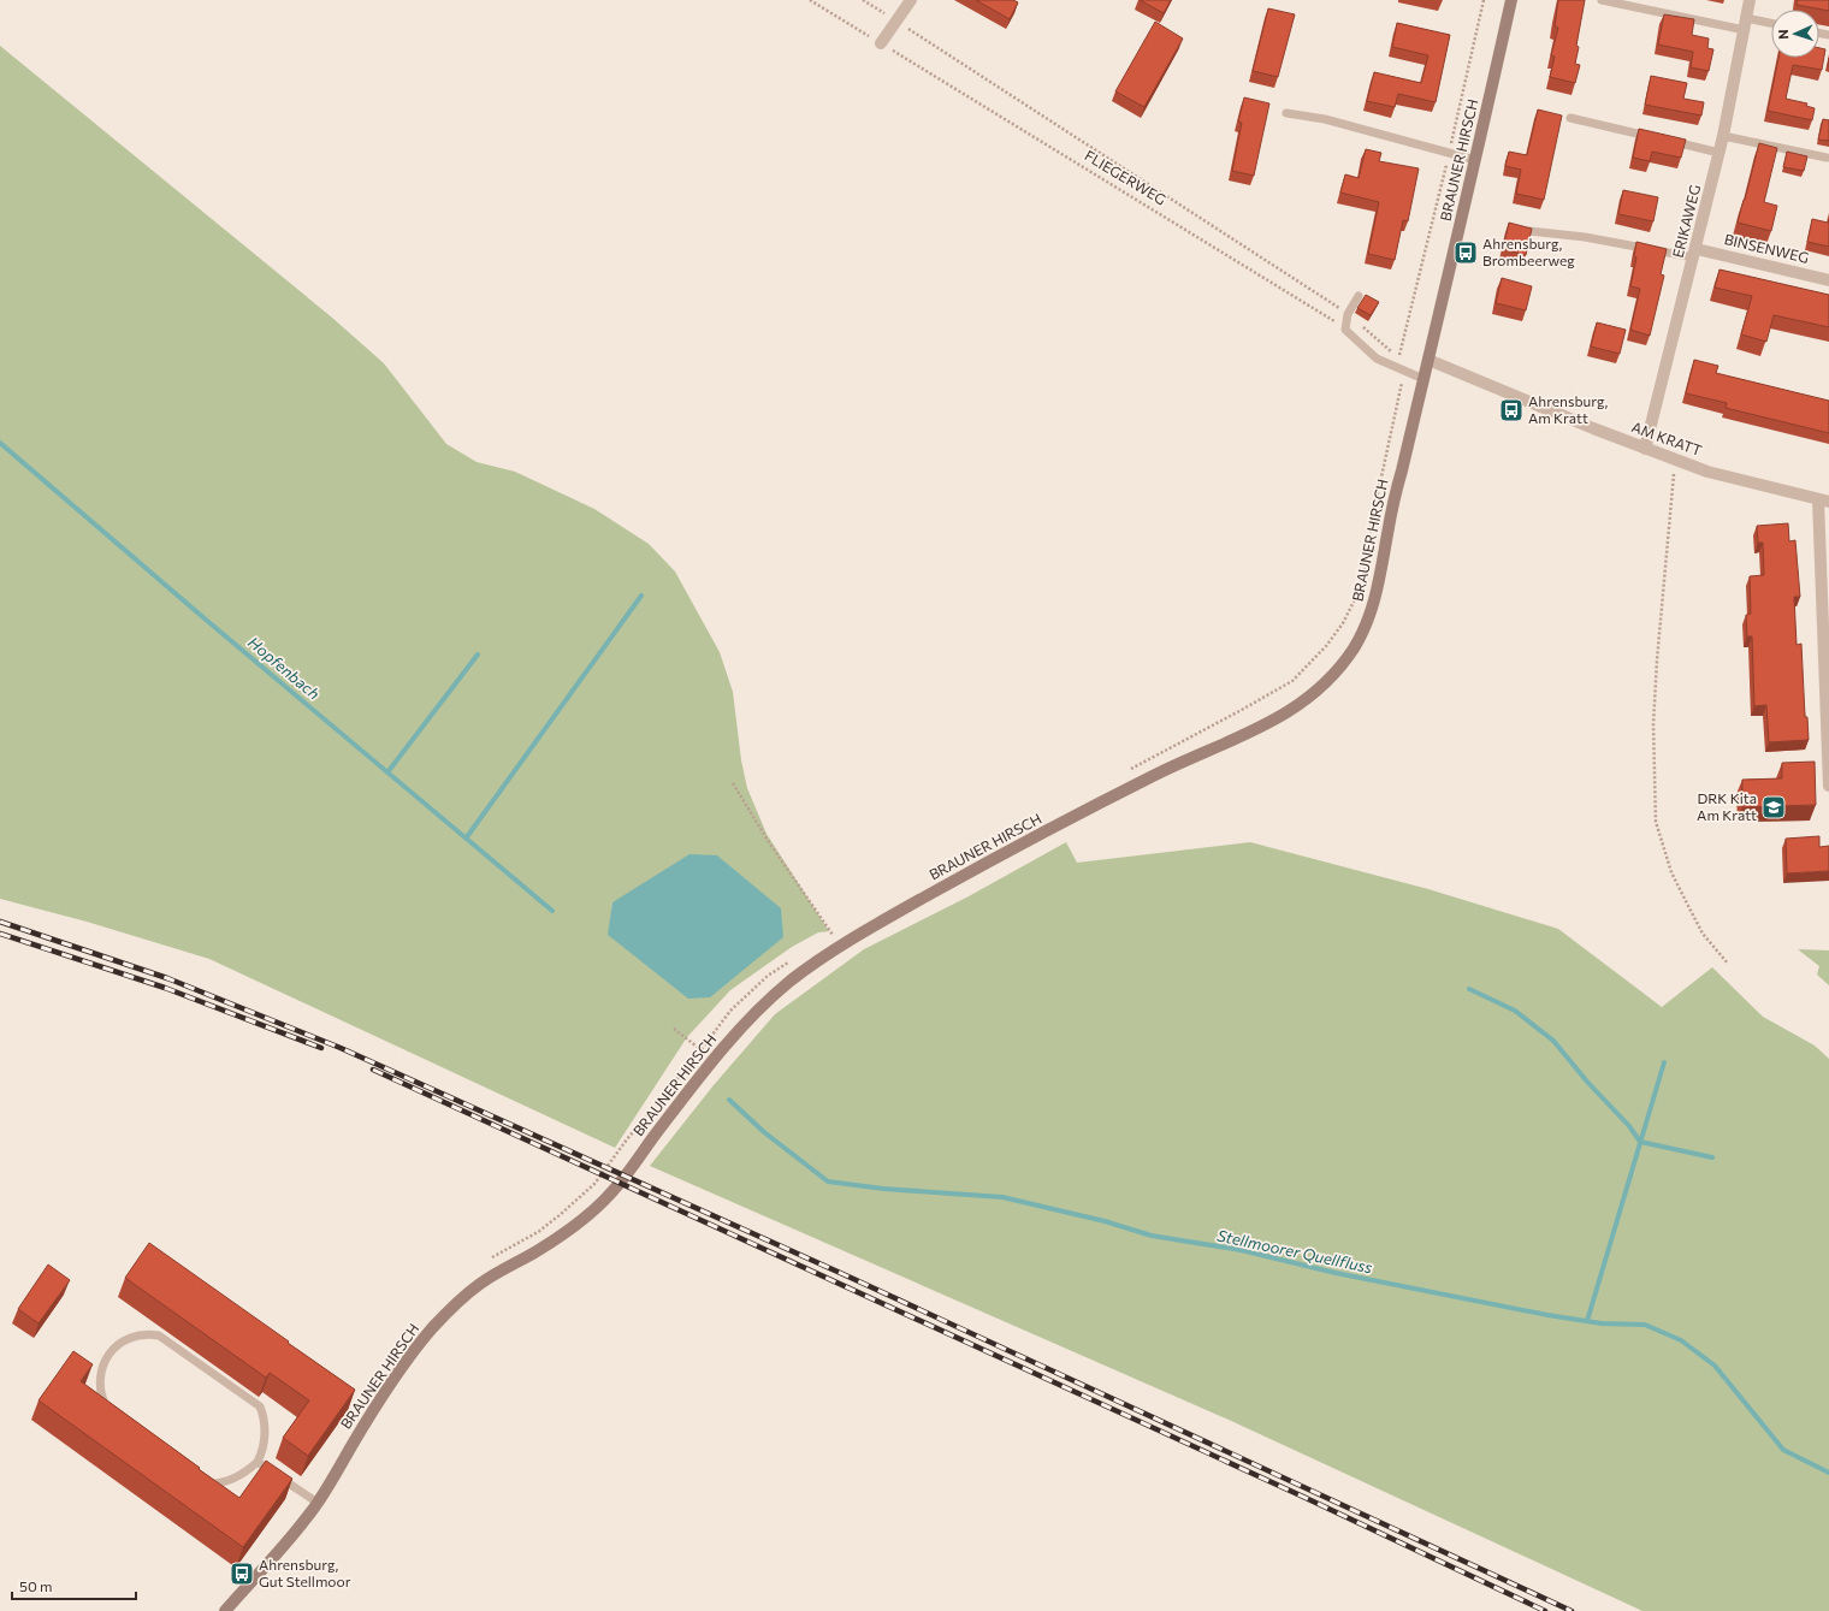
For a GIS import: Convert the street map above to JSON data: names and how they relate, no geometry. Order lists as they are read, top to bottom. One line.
{"streets":{"street":["BRAUNER HIRSCH","ERIKAWEG","BINSENWEG","AM KRATT"],"path":["FLIEGERWEG"]},"crossings":[["BRAUNER HIRSCH","AM KRATT"],["ERIKAWEG","BINSENWEG"],["ERIKAWEG","AM KRATT"]],"water":["Hopfenbach","Stellmoorer Quellfluss"],"places":{"bus stop":["Ahrensburg, Brombeerweg","Ahrensburg, Am Kratt","Ahrensburg, Gut Stellmoor"],"school or university":["DRK Kita Am Kratt"]},"scale_bar":"50 m","north":"left"}
